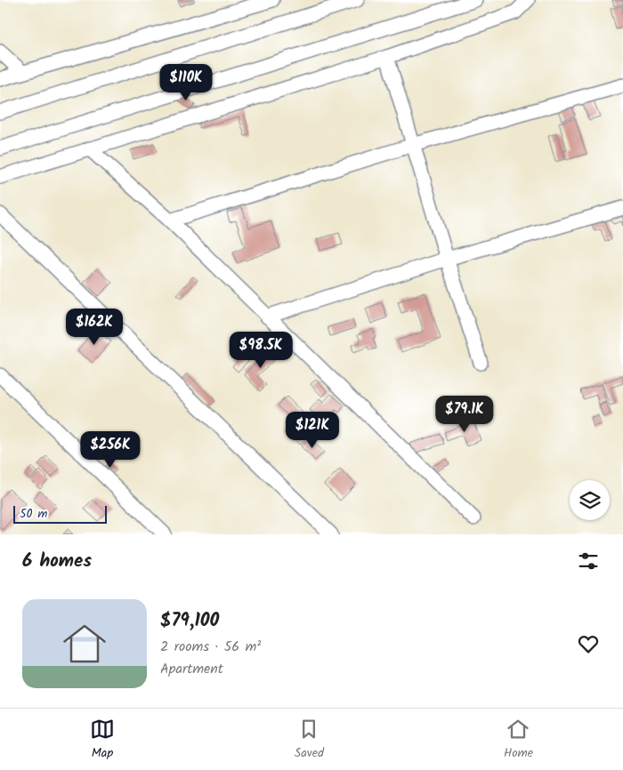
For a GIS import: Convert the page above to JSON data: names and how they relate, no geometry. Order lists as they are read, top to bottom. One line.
{"scale_bar":"50 m","page":{"price":["$110K","$162K","$98.5K","$79.1K","$121K","$256K"],"scale":"50 m","heading":"6 homes","list":[{"name":"$79,100","note":"2 rooms · 56 m² · Apartment"}],"tabs":["Map","Saved","Home"]}}
